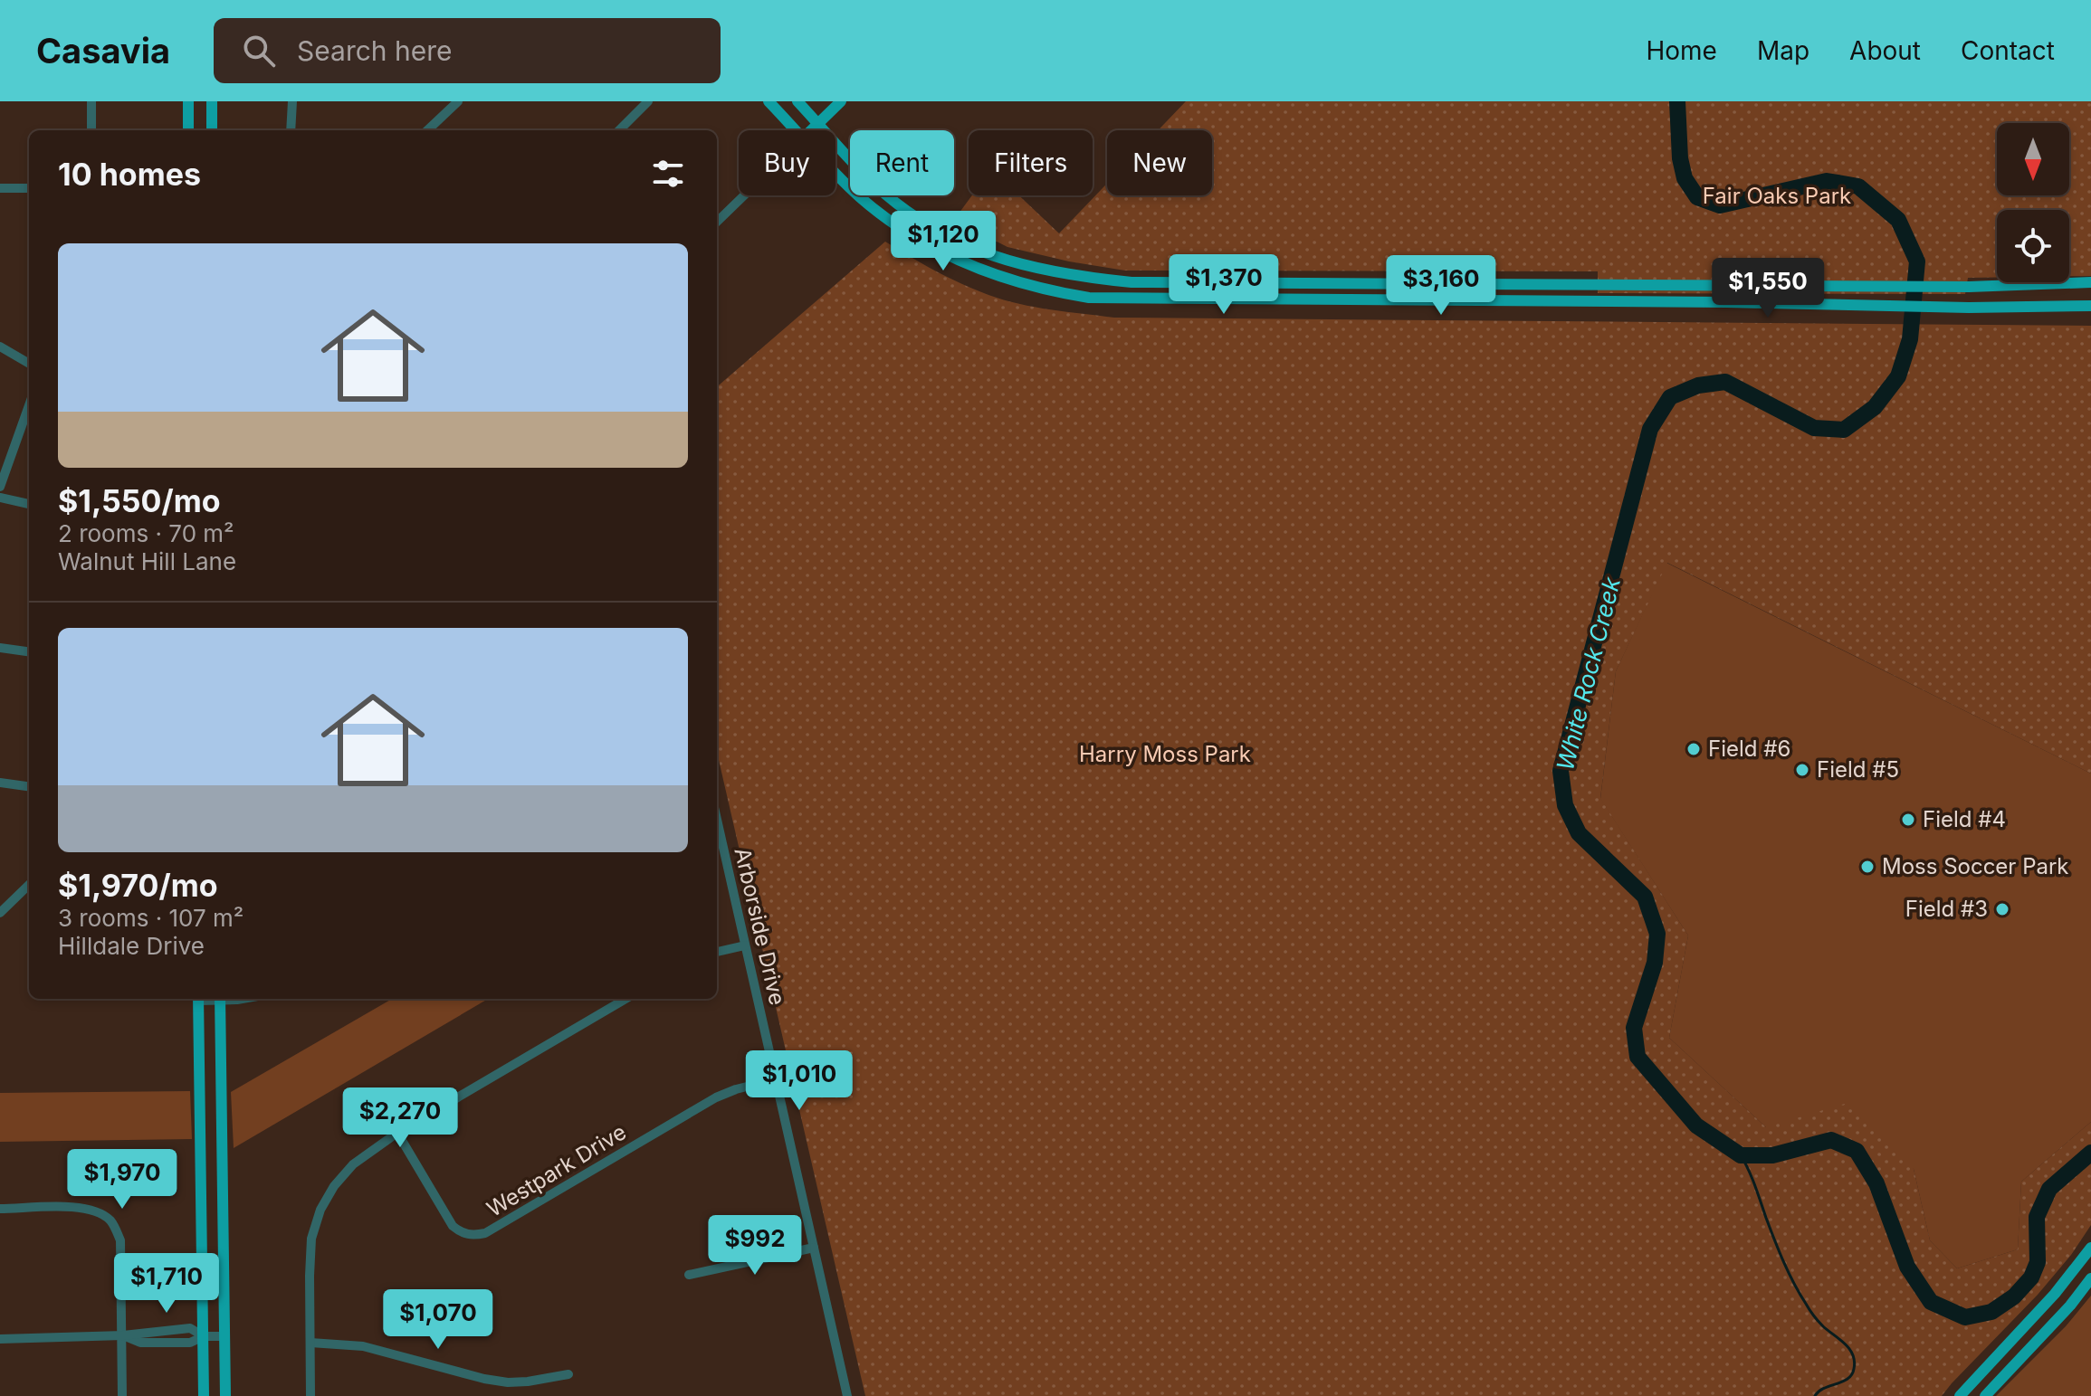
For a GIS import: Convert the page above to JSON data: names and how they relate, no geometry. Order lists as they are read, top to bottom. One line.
{"streets":{"street":["Arborside Drive","Westpark Drive"]},"crossings":[["Arborside Drive","Westpark Drive"]],"water":["White Rock Creek"],"parks":["Fair Oaks Park","Harry Moss Park"],"places":["Field #6","Field #5","Field #4","Moss Soccer Park","Field #3"],"north":"bottom","page":{"header":"Casavia","search":"Search here","nav":["Home","Map","About","Contact"],"chip":["Buy","Rent","Filters","New"],"heading":"10 homes","price":["$1,120","$1,370","$3,160","$1,550","$1,010","$2,270","$1,970","$992","$1,710","$1,070"],"list":[{"name":"$1,550/mo","note":"2 rooms · 70 m² · Walnut Hill Lane"},{"name":"$1,970/mo","note":"3 rooms · 107 m² · Hilldale Drive"}]}}
